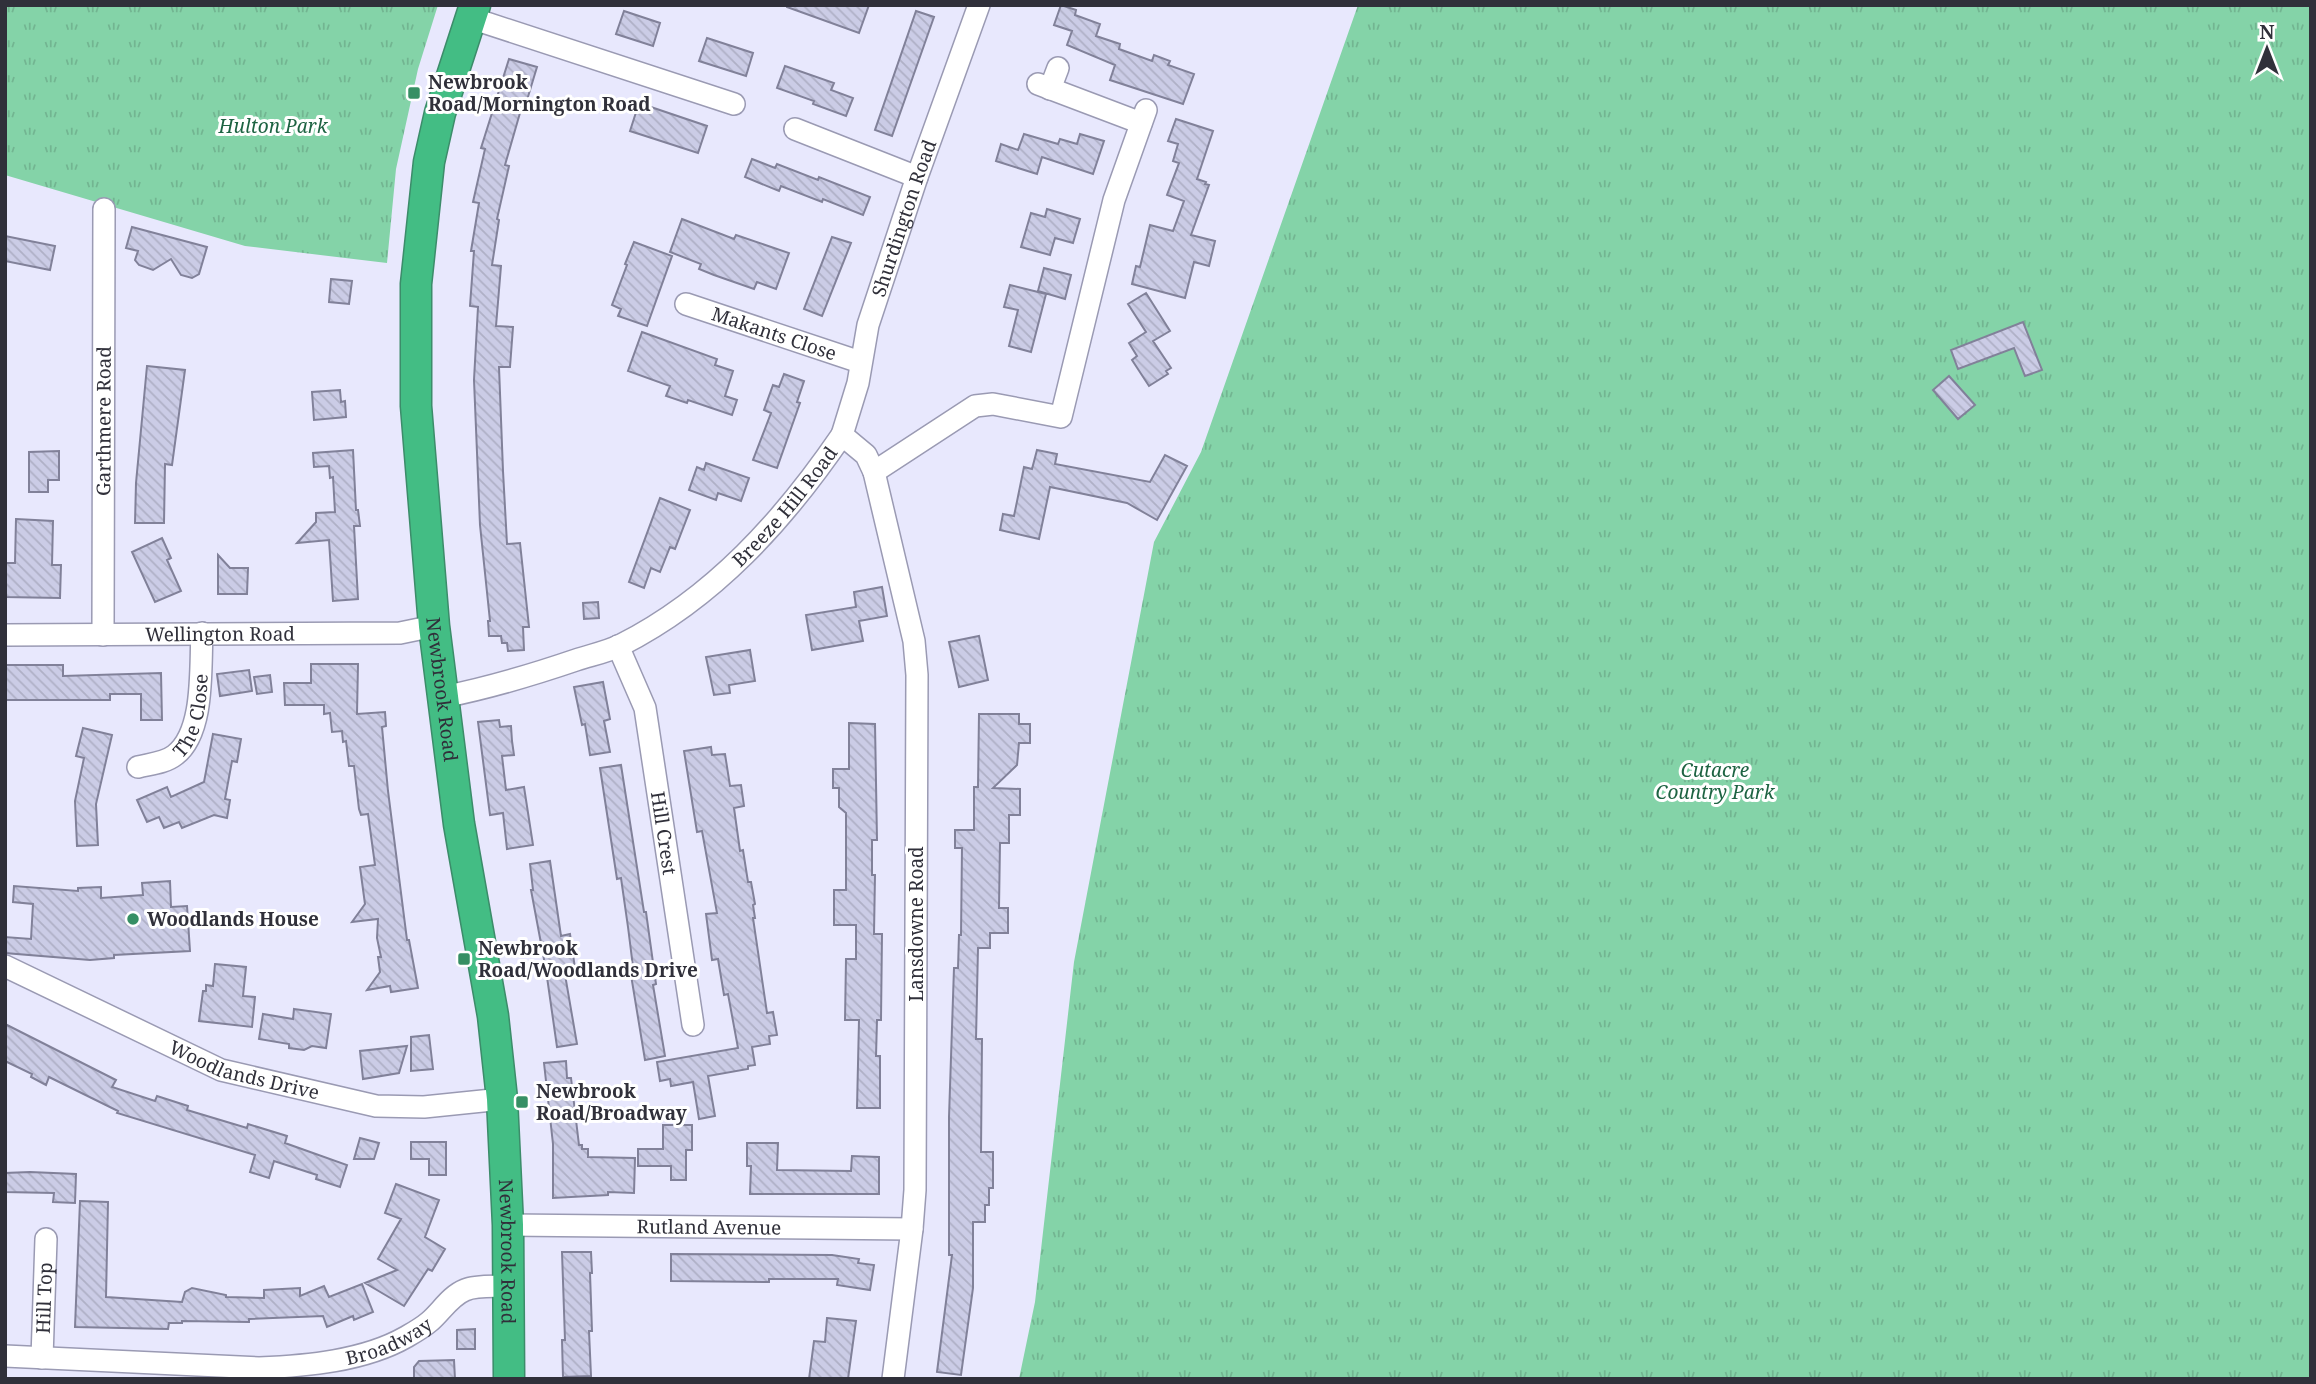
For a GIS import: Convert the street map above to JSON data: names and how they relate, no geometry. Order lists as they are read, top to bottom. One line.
{"streets":{"highway":["Newbrook Road"],"street":["Shurdington Road","Makants Close","Garthmere Road","Breeze Hill Road","Wellington Road","The Close","Hill Crest","Lansdowne Road","Woodlands Drive","Rutland Avenue","Hill Top","Broadway"]},"crossings":[["Shurdington Road","Makants Close"],["Shurdington Road","Breeze Hill Road"],["Garthmere Road","Wellington Road"],["Breeze Hill Road","Newbrook Road"],["Breeze Hill Road","Hill Crest"],["Breeze Hill Road","Lansdowne Road"],["Wellington Road","Newbrook Road"],["Wellington Road","The Close"],["Newbrook Road","Woodlands Drive"],["Newbrook Road","Rutland Avenue"],["Newbrook Road","Broadway"],["Lansdowne Road","Rutland Avenue"],["Hill Top","Broadway"]],"parks":["Hulton Park","Cutacre Country Park"],"places":{"transit":["Newbrook Road/Mornington Road","Newbrook Road/Woodlands Drive","Newbrook Road/Broadway"],"other":["Woodlands House"]},"north":"top"}
